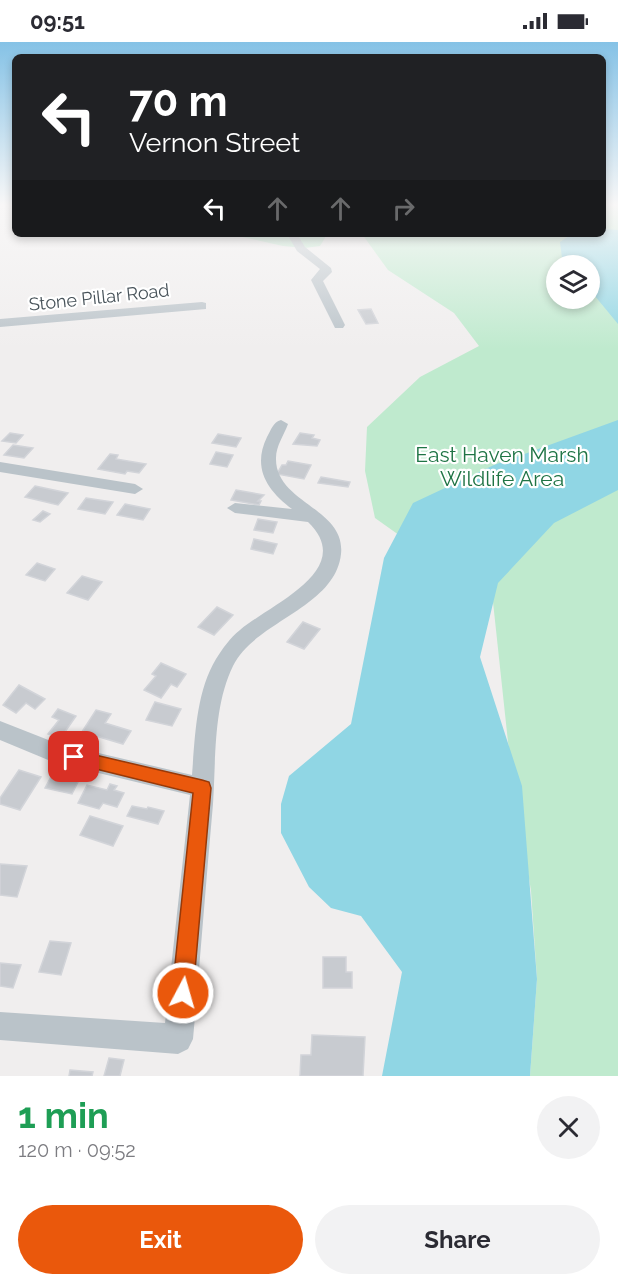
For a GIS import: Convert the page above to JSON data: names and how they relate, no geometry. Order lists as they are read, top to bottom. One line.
{"streets":{"street":["Stone Pillar Road"]},"parks":["East Haven Marsh Wildlife Area"],"page":{"status":"09:51","turn":["70 m","Vernon Street"],"heading":["1 min","120 m · 09:52"],"buttons":["Exit","Share"]}}
